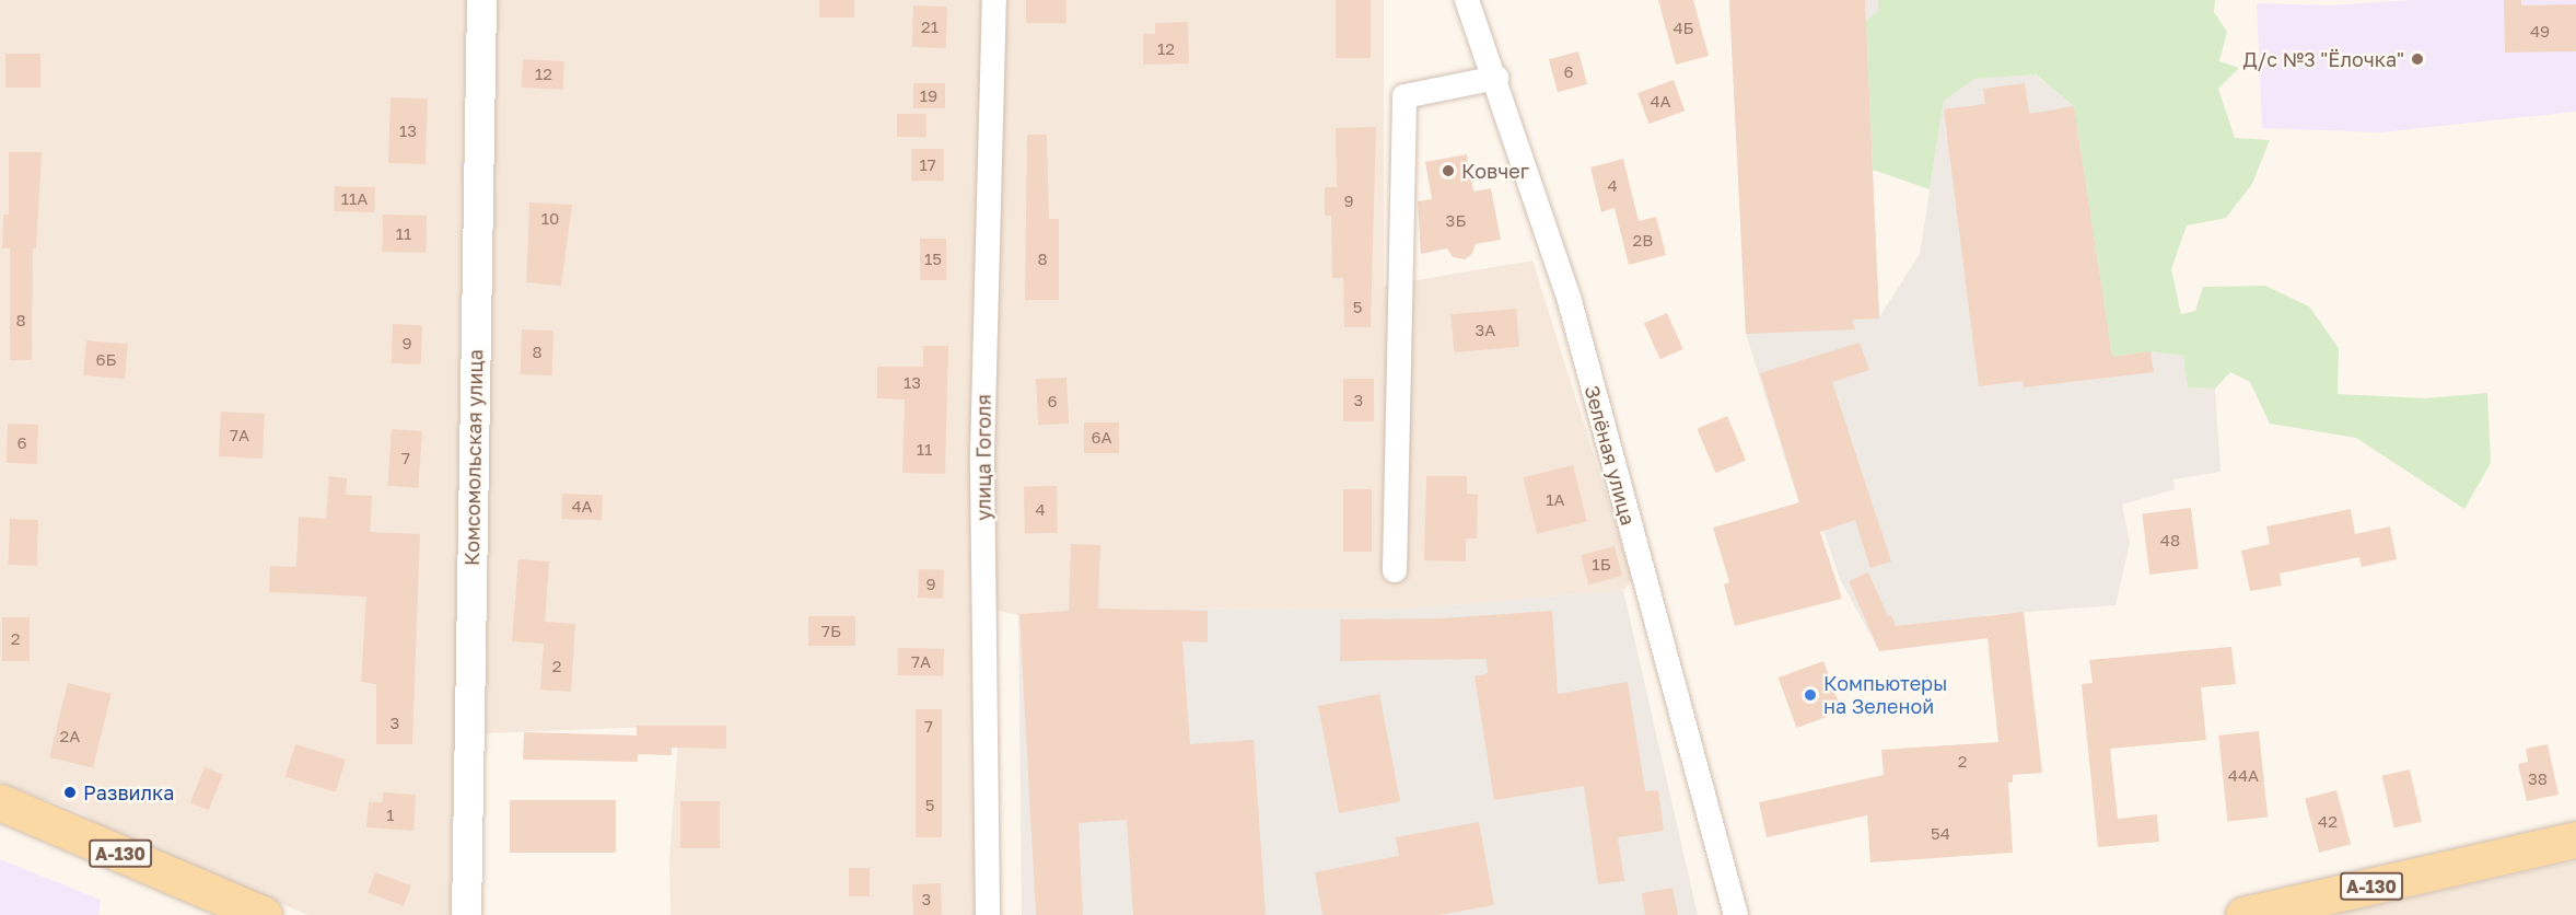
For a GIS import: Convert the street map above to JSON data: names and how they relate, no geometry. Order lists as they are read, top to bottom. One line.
{"streets":{"main road":["А-130"],"street":["Зелёная улица","Комсомольская улица","улица Гоголя"]},"places":["Д/с №3 \"Ёлочка\"","Ковчег","Компьютеры на Зеленой","Развилка"],"house_numbers":["21","4Б","49","12","6","12","19","4А","13","17","4","11А","9","10","3Б","11","2В","15","8","5","8","3А","9","8","6Б","13","3","6","7А","6А","6","11","7","1А","4А","4","48","1Б","9","7Б","2","7А","2","3","7","2А","2","44А","38","5","1","42","54","3"]}
